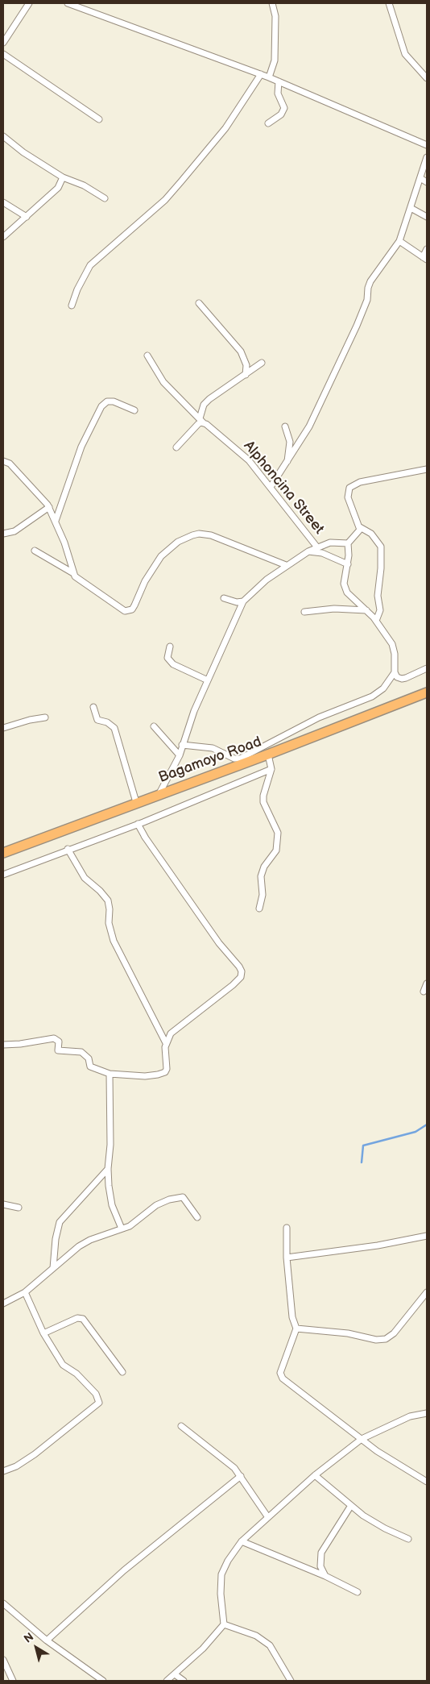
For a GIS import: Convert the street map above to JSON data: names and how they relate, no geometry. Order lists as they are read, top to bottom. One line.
{"streets":{"highway":["Bagamoyo Road"],"street":["Alphoncina Street"]},"north":"top left"}
